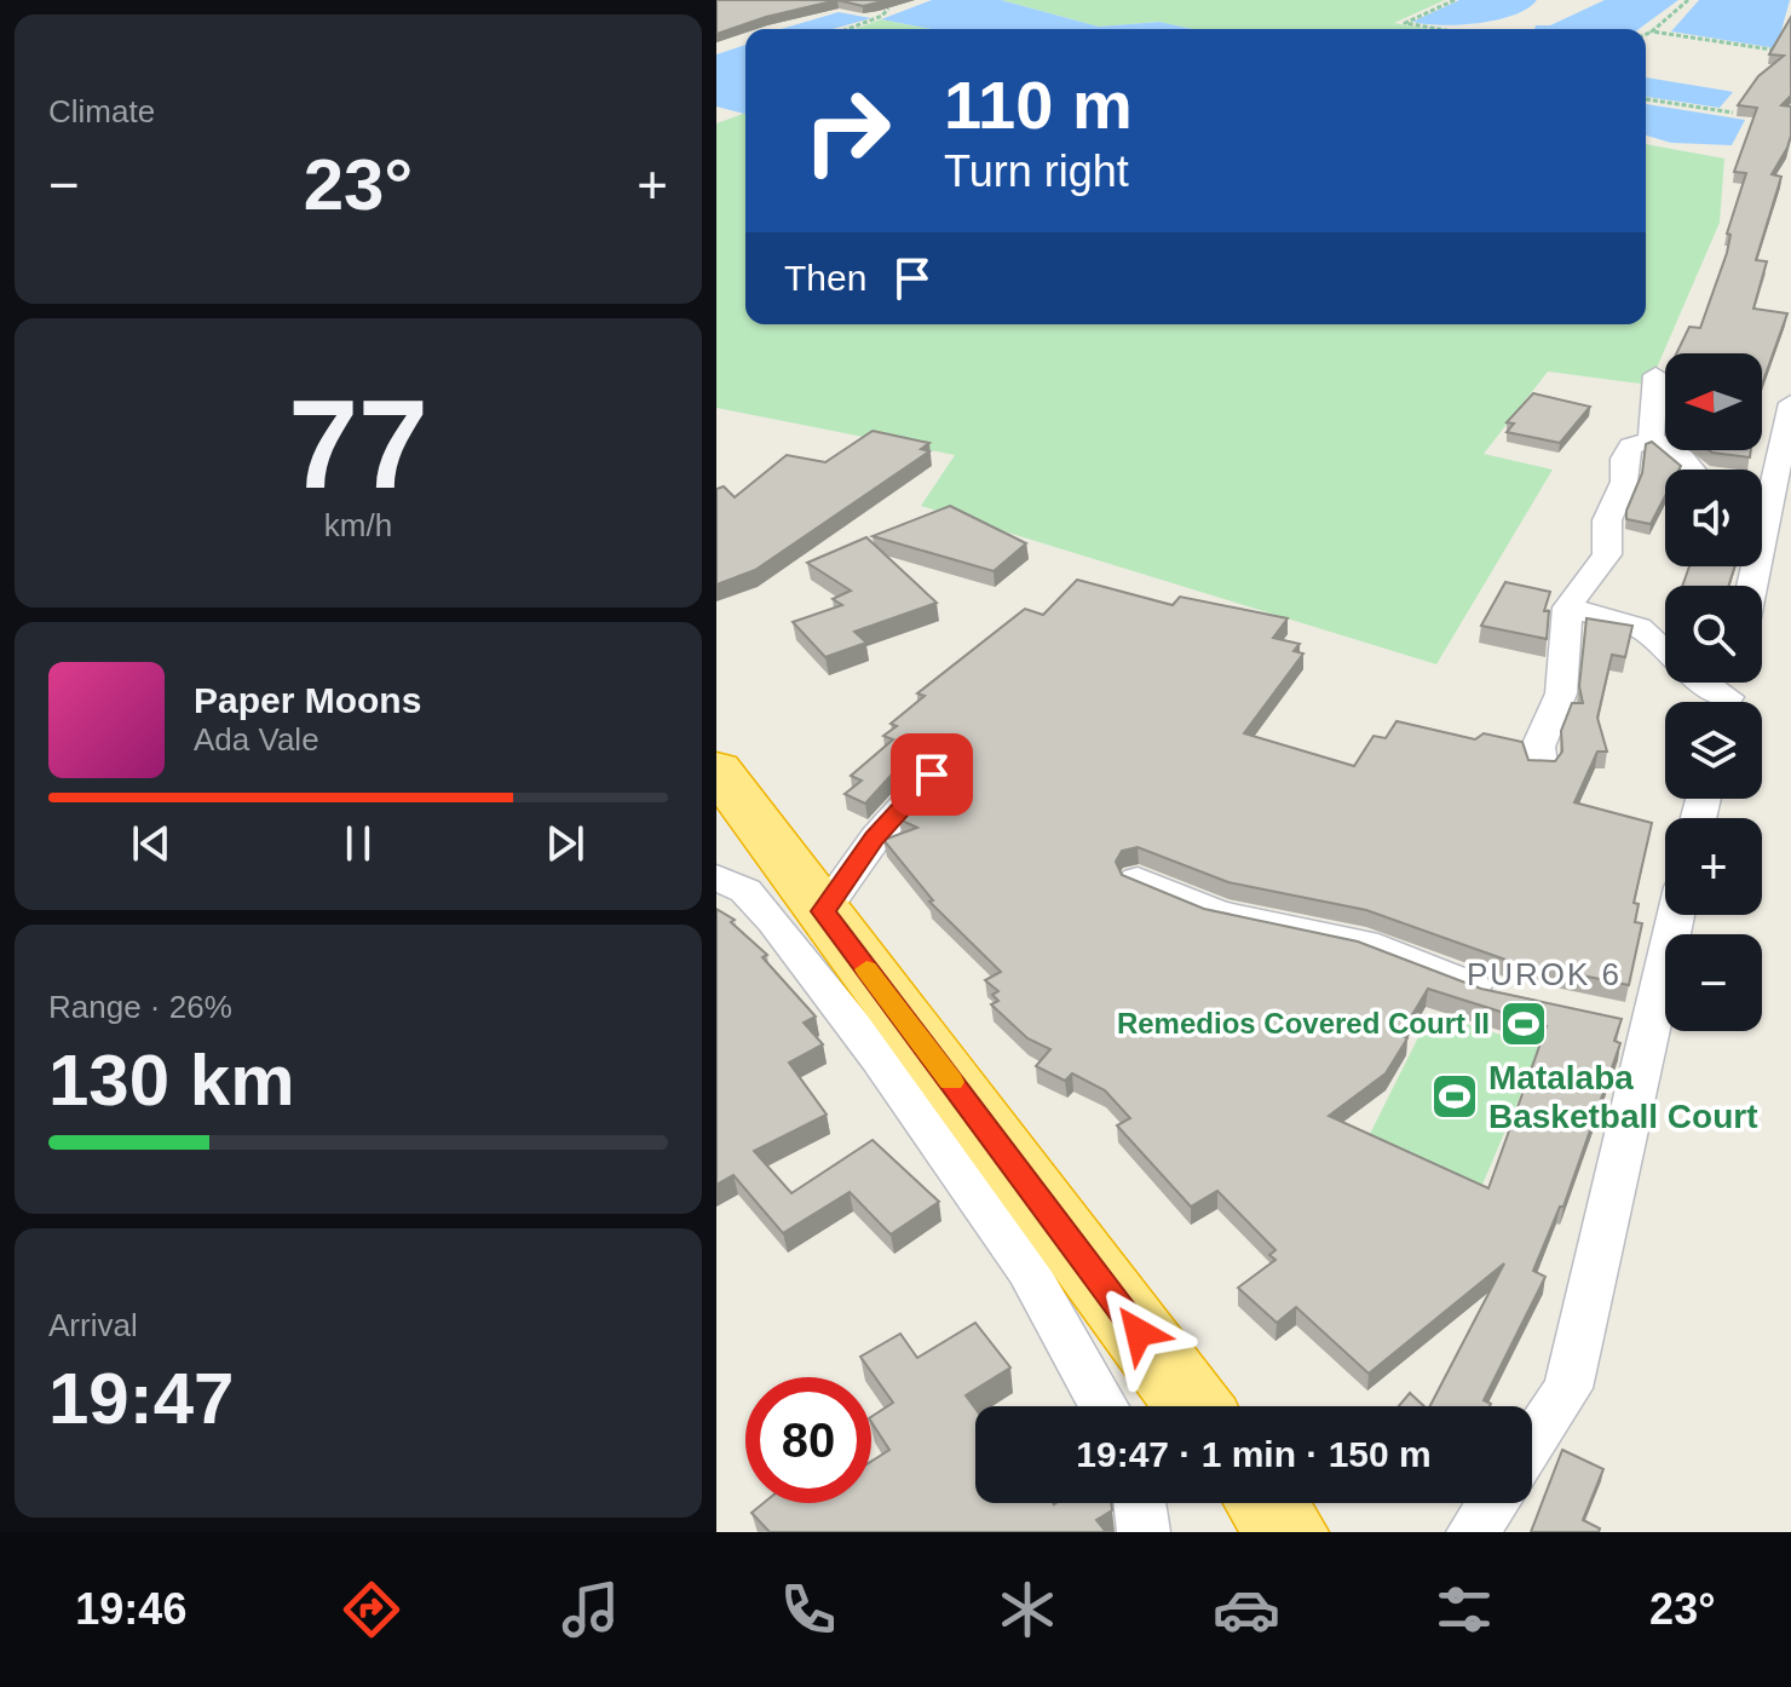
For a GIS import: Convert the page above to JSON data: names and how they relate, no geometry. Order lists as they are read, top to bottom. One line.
{"districts":["PUROK 6"],"places":{"sports":["Remedios Covered Court II","Matalaba Basketball Court"]},"north":"left","page":{"tile":["Climate",["77","km/h"],["Range · 26%","130 km"],["Arrival","19:47"]],"turn":["110 m","Turn right"],"heat":["−","23°","+"],"then":"Then","map_buttons":["+","−"],"song":["Paper Moons","Ada Vale"],"limit":"80","trip":"19:47 · 1 min · 150 m","tabs":["19:46","23°"]}}
